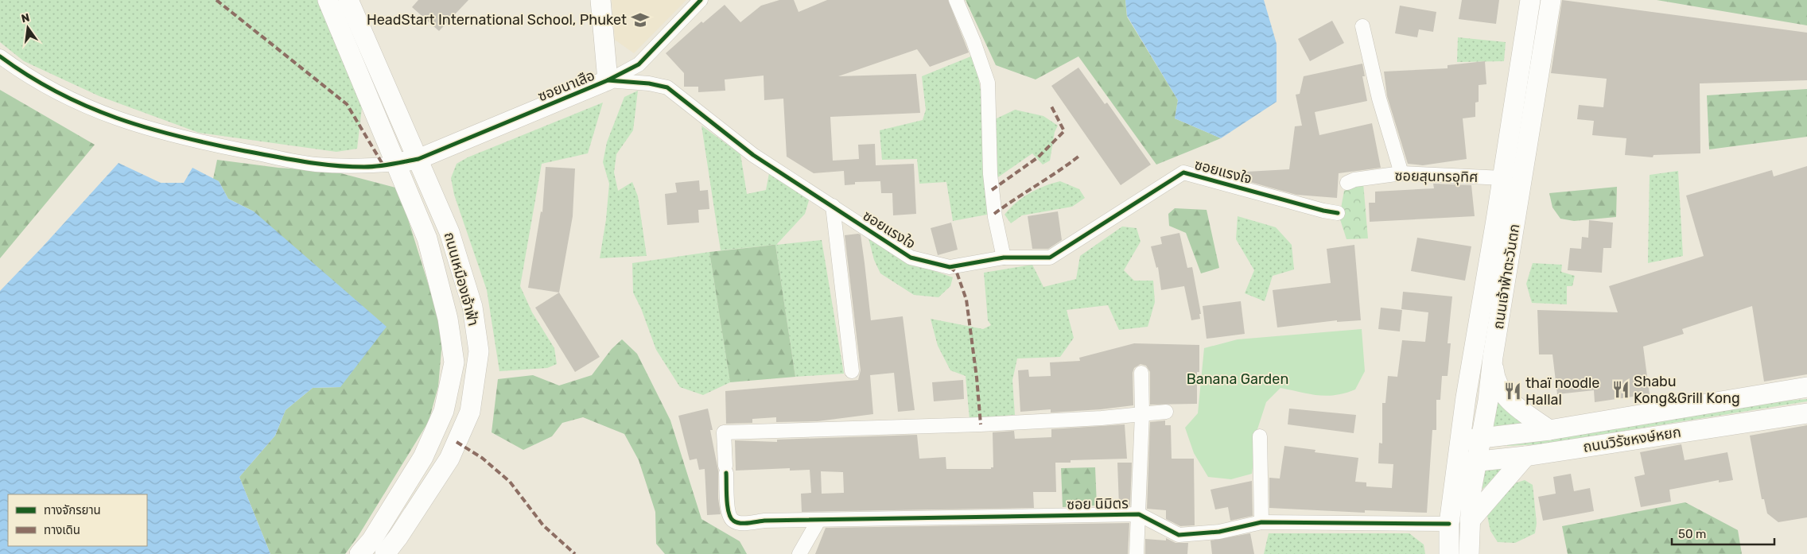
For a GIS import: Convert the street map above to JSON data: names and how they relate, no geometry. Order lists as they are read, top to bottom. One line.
{"streets":{"main road":["ซอยนาเสือ","ถนนเจ้าฟ้าตะวันตก","ถนนเหมืองเจ้าฟ้า","ถนนวิรัชหงษ์หยก"],"street":["ซอยแรงใจ","ซอยสุนทรอุทิศ","ซอย นิมิตร"]},"crossings":[["ซอยนาเสือ","ซอยแรงใจ"],["ซอยนาเสือ","ถนนเหมืองเจ้าฟ้า"],["ซอยสุนทรอุทิศ","ถนนเจ้าฟ้าตะวันตก"],["ถนนเจ้าฟ้าตะวันตก","ถนนวิรัชหงษ์หยก"],["ถนนเจ้าฟ้าตะวันตก","ซอย นิมิตร"]],"parks":["Banana Garden"],"places":{"school or university":["HeadStart International School, Phuket"],"restaurant":["Shabu Kong&Grill Kong","thaï noodle Hallal"]},"legend":["ทางจักรยาน","ทางเดิน"],"scale_bar":"50 m","north":"top"}
